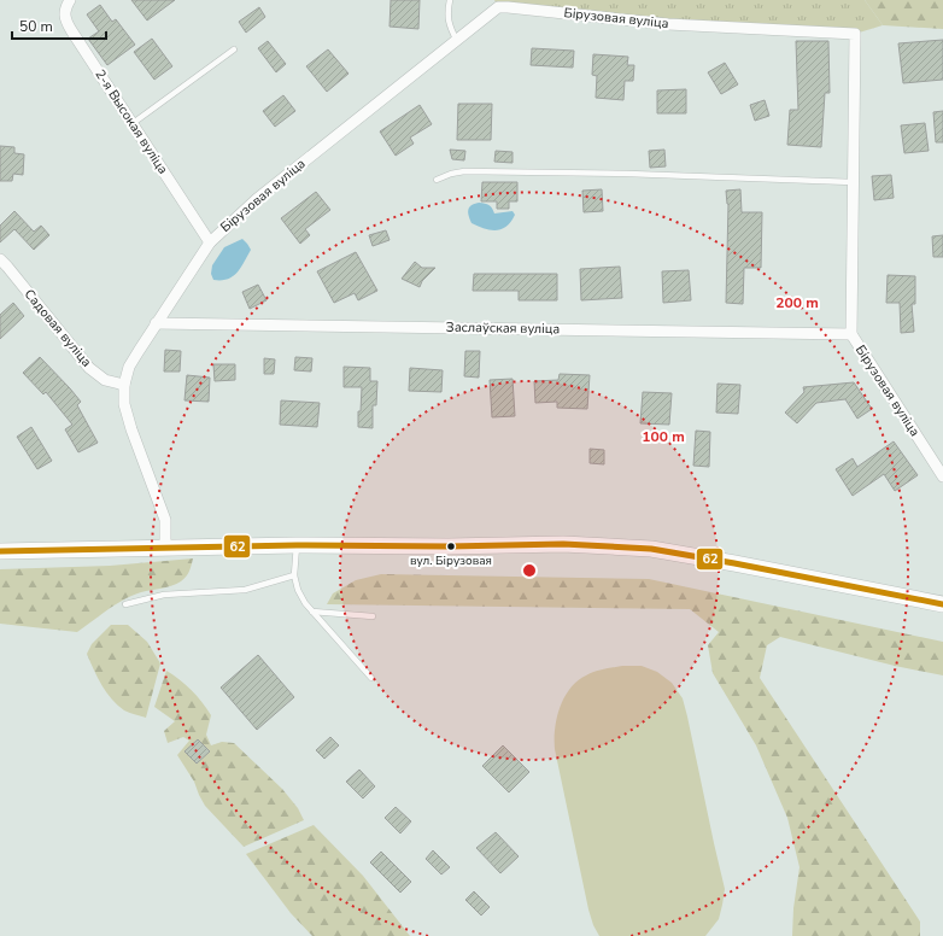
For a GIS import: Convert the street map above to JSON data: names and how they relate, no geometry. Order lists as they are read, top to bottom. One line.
{"streets":{"street":["Бірузовая вуліца","2-я Высокая вуліца","Садовая вуліца","Заслаўская вуліца"]},"crossings":[["Бірузовая вуліца","2-я Высокая вуліца"],["Бірузовая вуліца","Садовая вуліца"],["Бірузовая вуліца","Заслаўская вуліца"]],"places":["вул. Бірузовая"],"lines":["transit line 62"],"scale_bar":"50 m","rings":["200 m","100 m"]}
